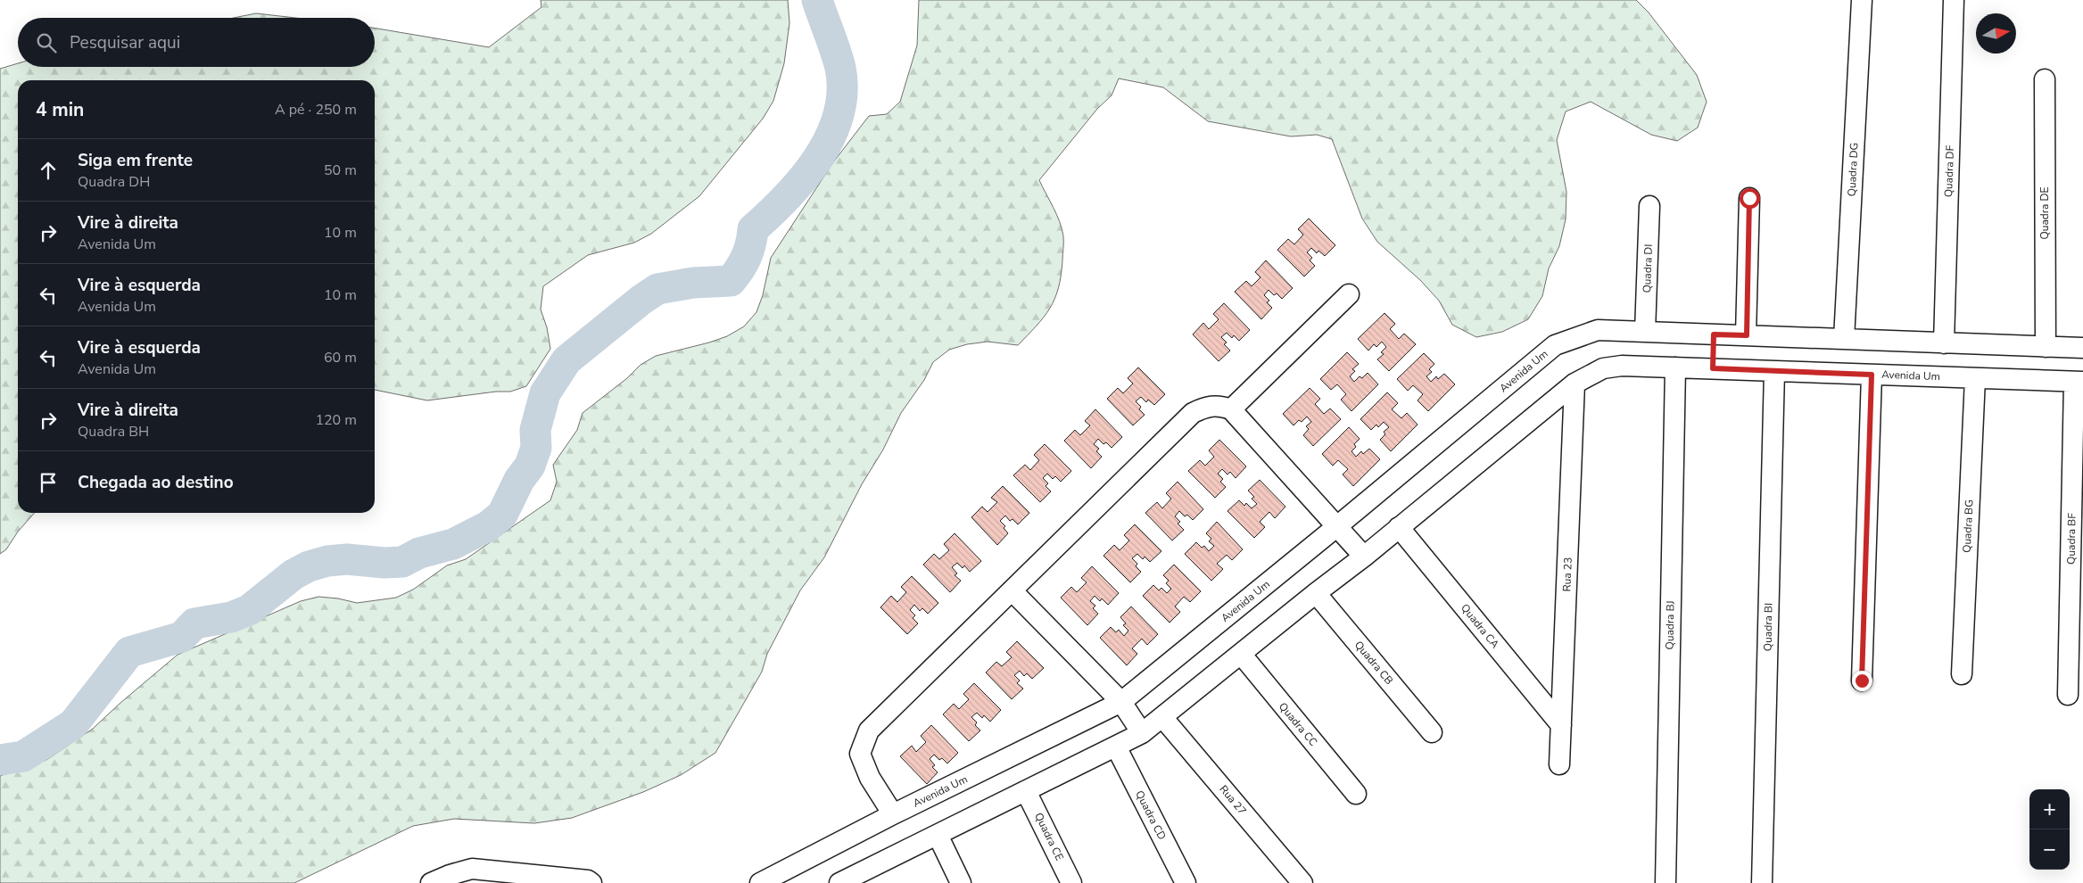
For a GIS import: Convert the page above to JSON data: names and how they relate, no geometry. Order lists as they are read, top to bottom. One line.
{"streets":{"street":["Quadra DG","Quadra DF","Quadra DE","Quadra DI","Avenida Um","Quadra BG","Quadra BF","Rua 23","Quadra BJ","Quadra CA","Quadra BI","Quadra CB","Quadra CC","Rua 27","Quadra CD","Quadra CE"]},"crossings":[["Quadra DG","Avenida Um"],["Quadra DF","Avenida Um"],["Quadra DE","Avenida Um"],["Quadra DI","Avenida Um"],["Avenida Um","Quadra BG"],["Avenida Um","Quadra BF"],["Avenida Um","Rua 23"],["Avenida Um","Quadra BJ"],["Avenida Um","Quadra CA"],["Avenida Um","Quadra BI"],["Avenida Um","Quadra CB"],["Avenida Um","Quadra CC"],["Avenida Um","Rua 27"],["Avenida Um","Quadra CD"],["Avenida Um","Quadra CE"],["Rua 23","Quadra CA"]],"north":"right","page":{"search":"Pesquisar aqui","heading":["4 min","A pé · 250 m"],"list":[["Siga em frente","Quadra DH","50 m"],["Vire à direita","Avenida Um","10 m"],["Vire à esquerda","Avenida Um","10 m"],["Vire à esquerda","Avenida Um","60 m"],["Vire à direita","Quadra BH","120 m"],"Chegada ao destino"],"map_buttons":["+","−"]}}
